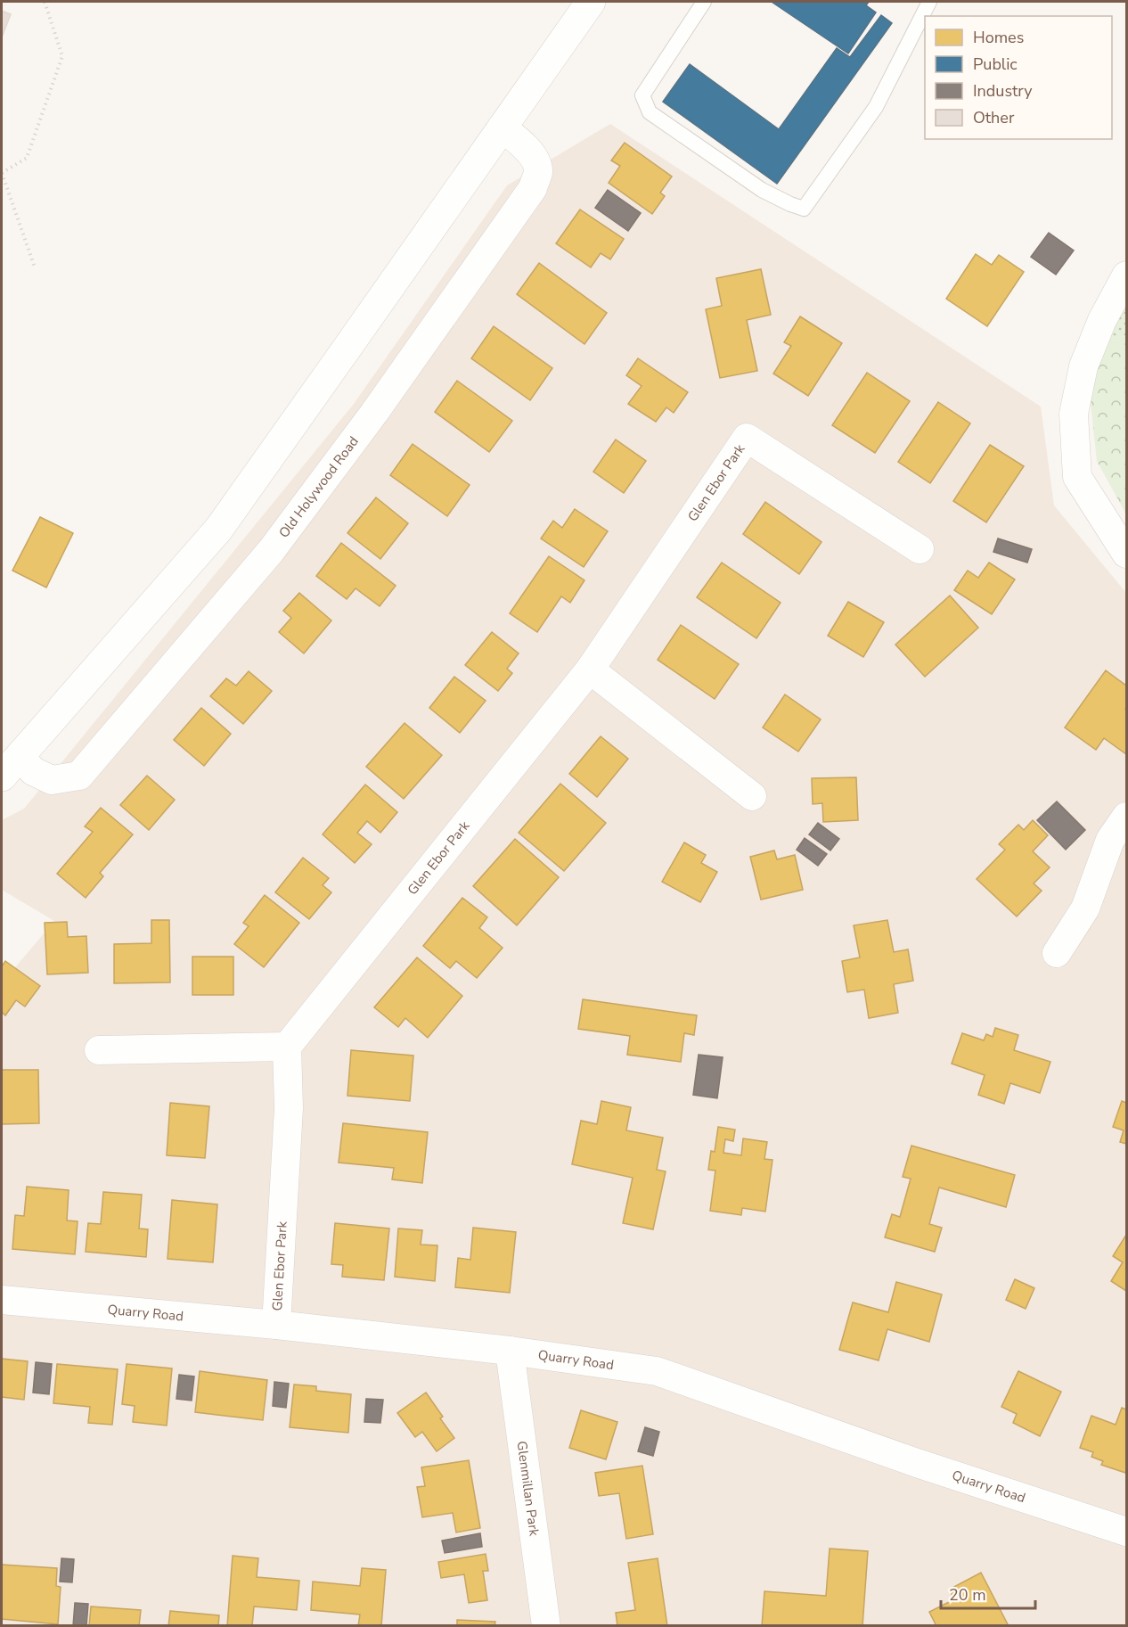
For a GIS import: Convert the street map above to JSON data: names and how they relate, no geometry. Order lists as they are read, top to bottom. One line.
{"streets":{"street":["Glen Ebor Park","Old Holywood Road","Quarry Road","Glenmillan Park"]},"crossings":[["Glen Ebor Park","Quarry Road"],["Quarry Road","Glenmillan Park"]],"legend":["Homes","Public","Industry","Other"],"scale_bar":"20 m"}
